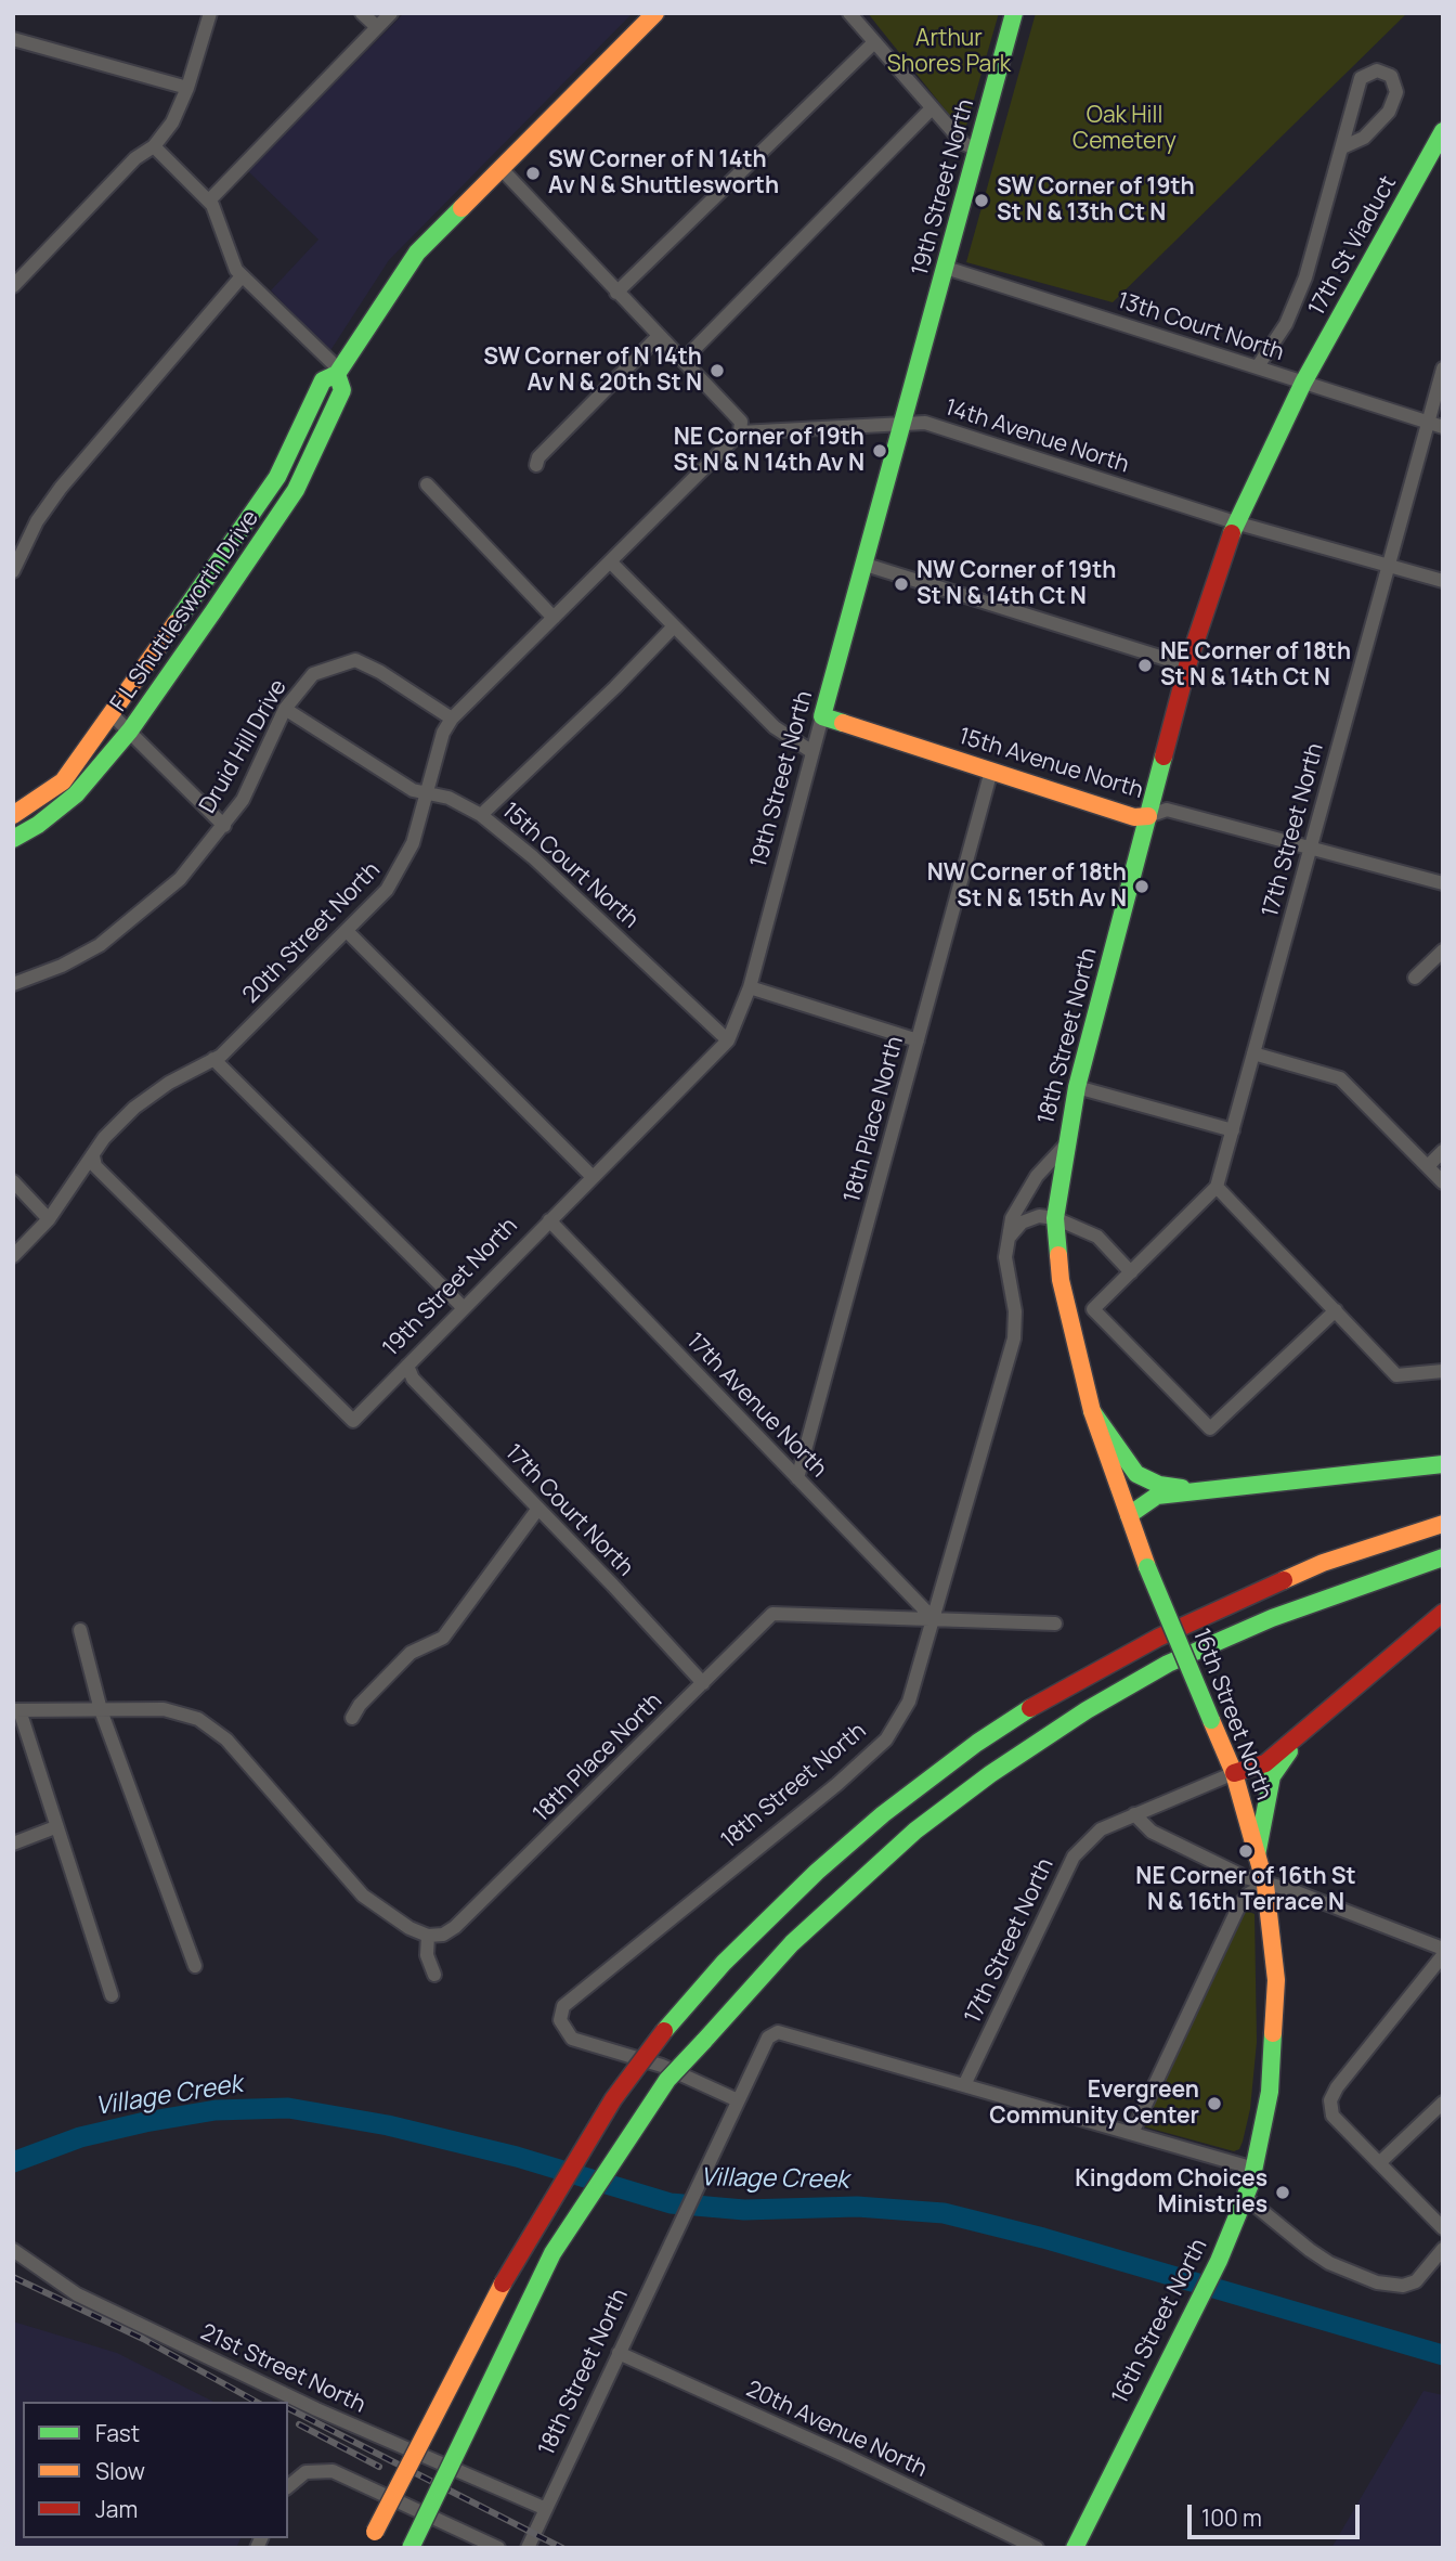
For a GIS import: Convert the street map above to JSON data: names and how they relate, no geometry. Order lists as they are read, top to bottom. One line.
{"streets":{"main road":["19th Street North","17th St Viaduct","F L Shuttlesworth Drive","15th Avenue North","18th Street North","16th Street North"],"street":["13th Court North","14th Avenue North","Druid Hill Drive","17th Street North","15th Court North","20th Street North","18th Place North","17th Avenue North","17th Court North","21st Street North","20th Avenue North"]},"crossings":[["19th Street North","13th Court North"],["19th Street North","14th Avenue North"],["19th Street North","15th Avenue North"],["19th Street North","15th Court North"],["19th Street North","20th Street North"],["19th Street North","17th Avenue North"],["19th Street North","17th Court North"],["17th St Viaduct","13th Court North"],["17th St Viaduct","18th Street North"],["13th Court North","17th Street North"],["13th Court North","18th Street North"],["14th Avenue North","17th Street North"],["14th Avenue North","20th Street North"],["14th Avenue North","18th Street North"],["Druid Hill Drive","15th Court North"],["Druid Hill Drive","20th Street North"],["15th Avenue North","17th Street North"],["15th Avenue North","18th Street North"],["15th Avenue North","18th Place North"],["17th Street North","18th Street North"],["17th Street North","16th Street North"],["15th Court North","20th Street North"],["18th Street North","18th Place North"],["18th Street North","17th Avenue North"],["18th Street North","16th Street North"],["18th Street North","21st Street North"],["18th Street North","20th Avenue North"],["18th Place North","17th Avenue North"],["18th Place North","17th Court North"]],"water":["Village Creek"],"parks":["Arthur Shores Park","Oak Hill Cemetery"],"places":["SW Corner of N 14th Av N & Shuttlesworth","SW Corner of 19th St N & 13th Ct N","SW Corner of N 14th Av N & 20th St N","NE Corner of 19th St N & N 14th Av N","NW Corner of 19th St N & 14th Ct N","NE Corner of 18th St N & 14th Ct N","NW Corner of 18th St N & 15th Av N","NE Corner of 16th St N & 16th Terrace N","Evergreen Community Center","Kingdom Choices Ministries"],"legend":["Fast","Slow","Jam"],"scale_bar":"100 m"}
